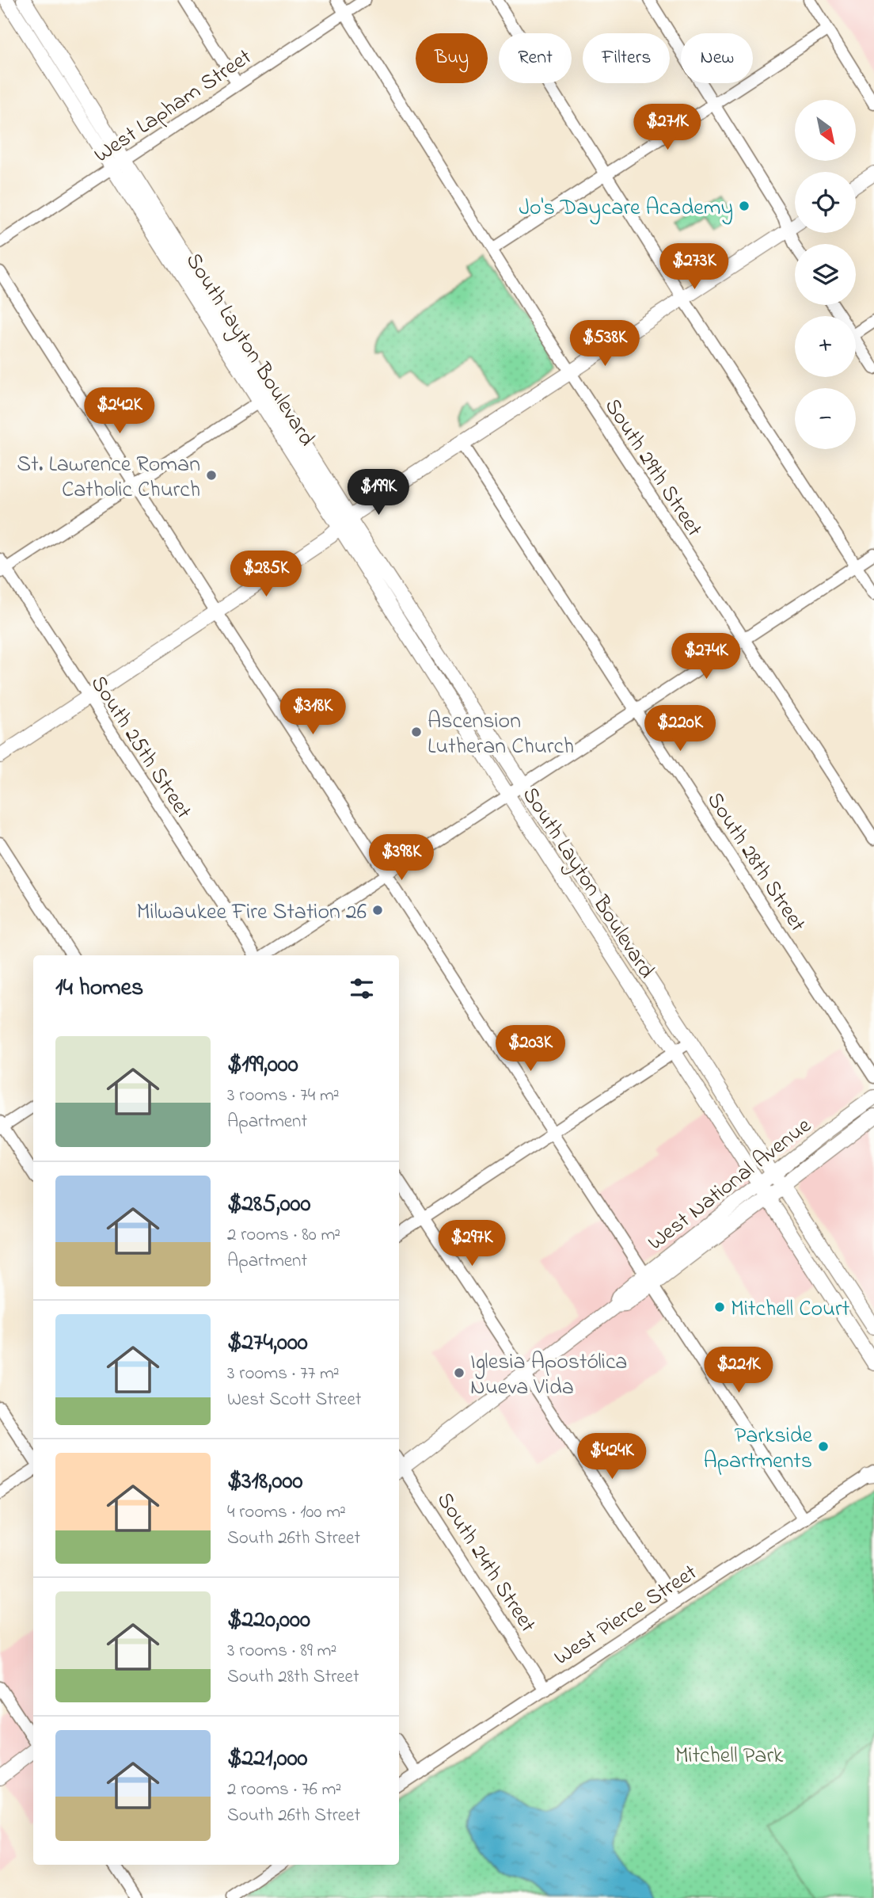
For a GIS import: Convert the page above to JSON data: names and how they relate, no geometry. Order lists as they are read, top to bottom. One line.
{"streets":{"main road":["South Layton Boulevard","West National Avenue"],"street":["West Lapham Street","South 29th Street","South 25th Street","South 28th Street","South 24th Street","West Pierce Street"]},"crossings":[["West Lapham Street","South Layton Boulevard"],["West Lapham Street","South 29th Street"],["South Layton Boulevard","West National Avenue"],["West National Avenue","South 24th Street"],["South 24th Street","West Pierce Street"]],"parks":["Mitchell Park"],"places":["Jo's Daycare Academy","St. Lawrence Roman Catholic Church","Ascension Lutheran Church","Milwaukee Fire Station 26","Mitchell Court","Iglesia Apostólica Nueva Vida","Parkside Apartments"],"north":"bottom right","page":{"chip":["Buy","Rent","Filters","New"],"map_buttons":["+","−"],"price":["$271K","$273K","$538K","$242K","$199K","$285K","$274K","$318K","$220K","$398K","$203K","$297K","$221K","$424K"],"heading":"14 homes","list":[{"name":"$199,000","note":"3 rooms · 74 m² · Apartment"},{"name":"$285,000","note":"2 rooms · 80 m² · Apartment"},{"name":"$274,000","note":"3 rooms · 77 m² · West Scott Street"},{"name":"$318,000","note":"4 rooms · 100 m² · South 26th Street"},{"name":"$220,000","note":"3 rooms · 89 m² · South 28th Street"},{"name":"$221,000","note":"2 rooms · 76 m² · South 26th Street"}]}}
